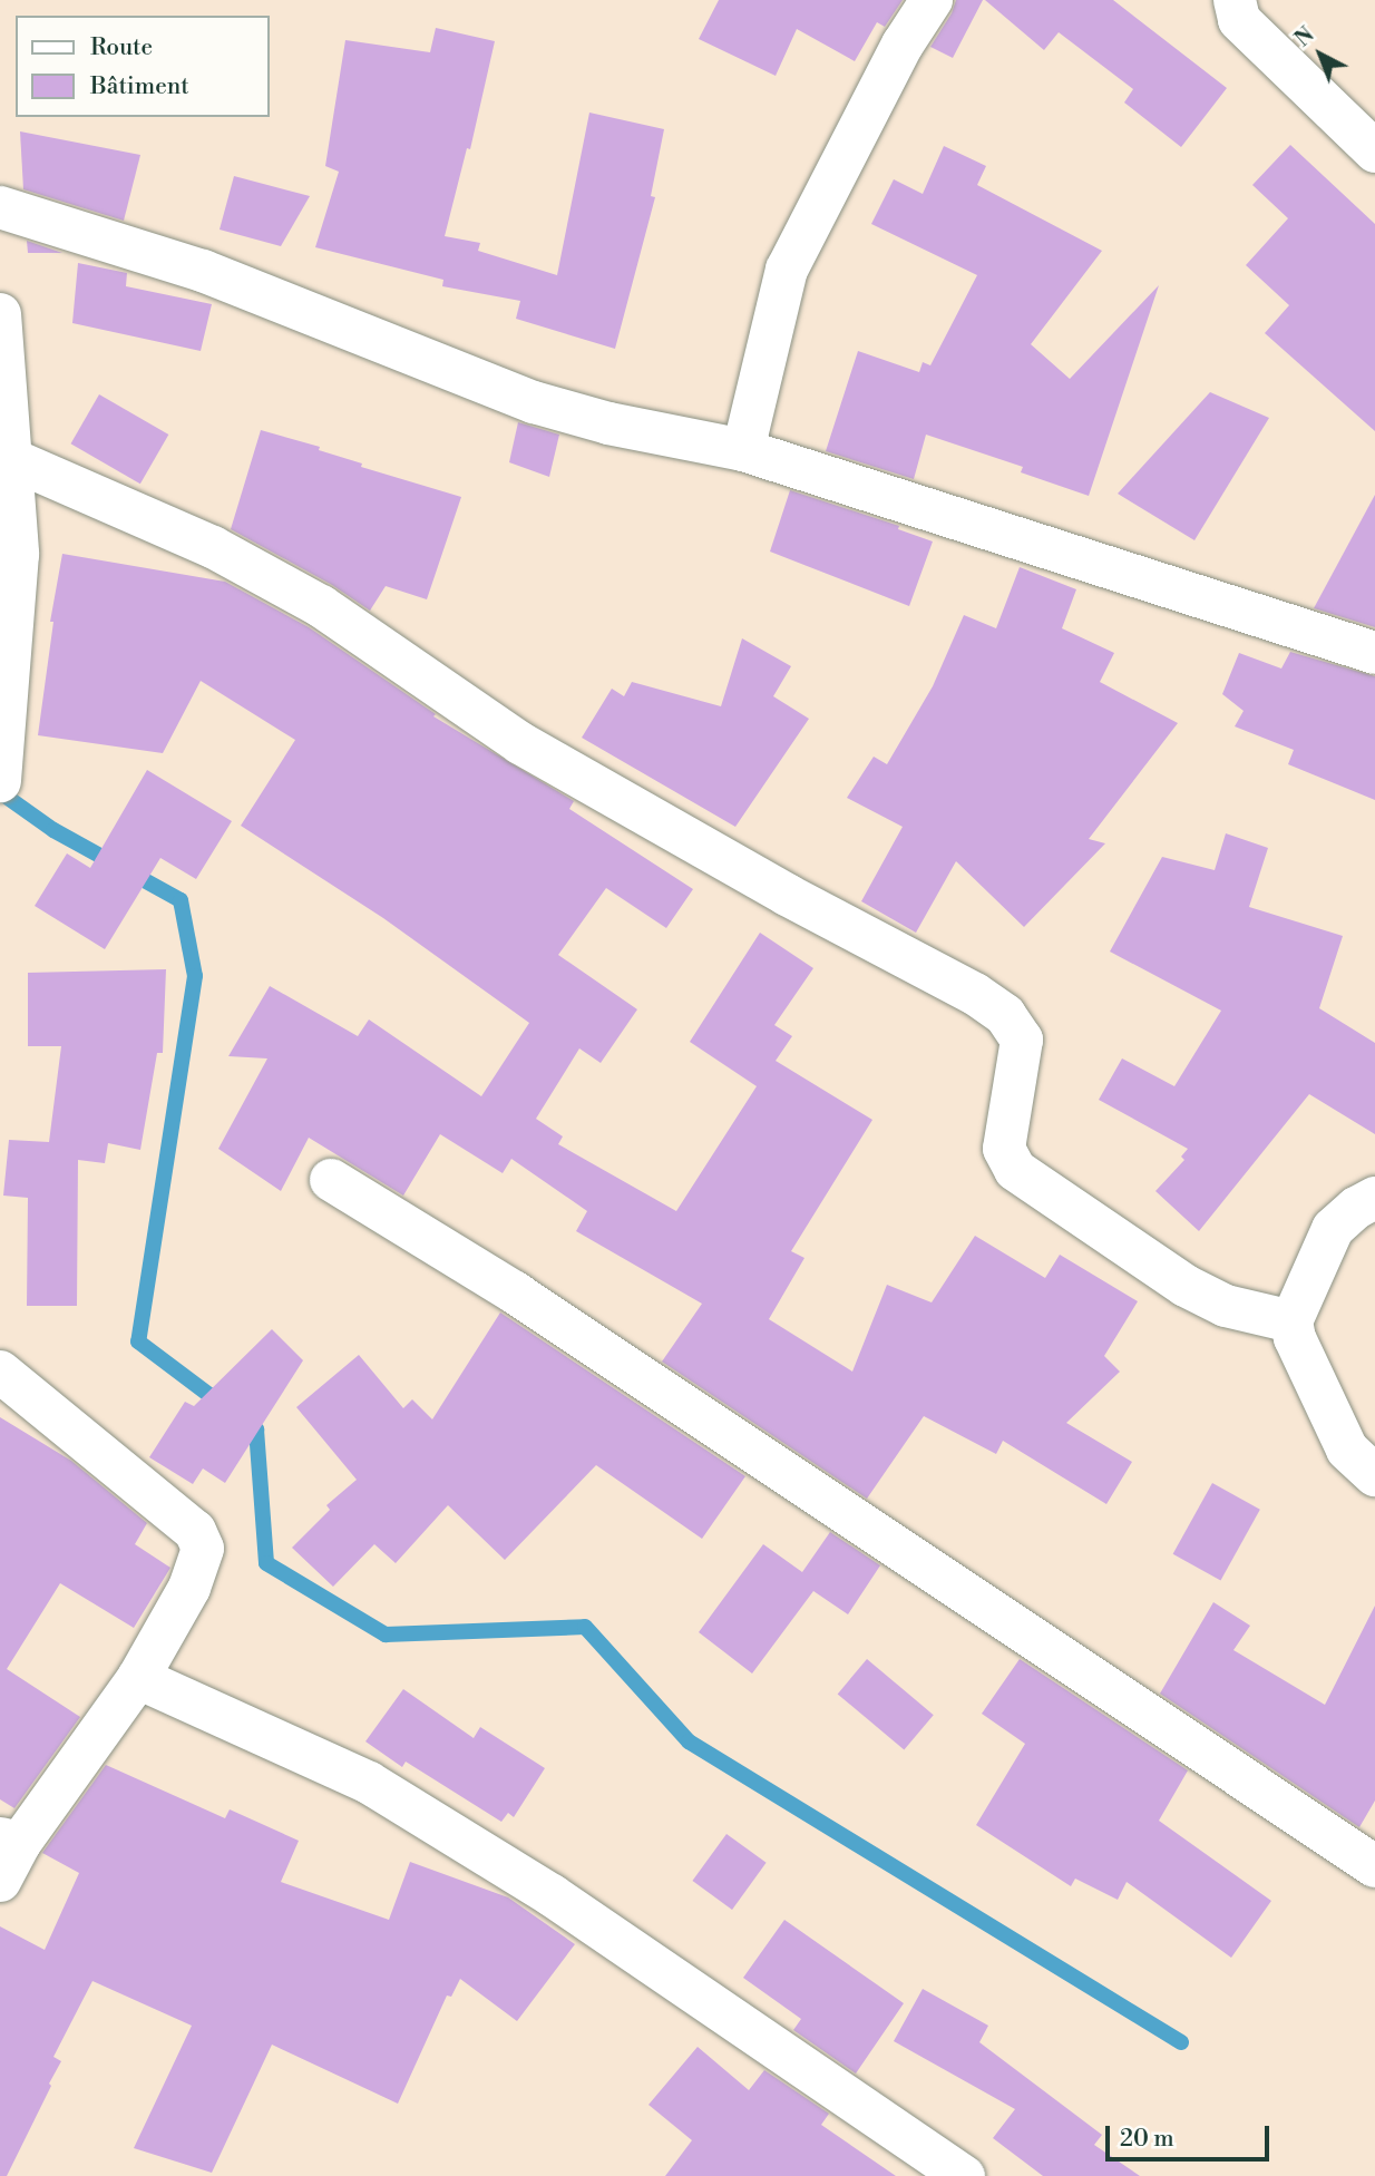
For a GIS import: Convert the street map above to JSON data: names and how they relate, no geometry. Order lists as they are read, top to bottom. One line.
{"legend":["Route","Bâtiment"],"scale_bar":"20 m","north":"top left"}
